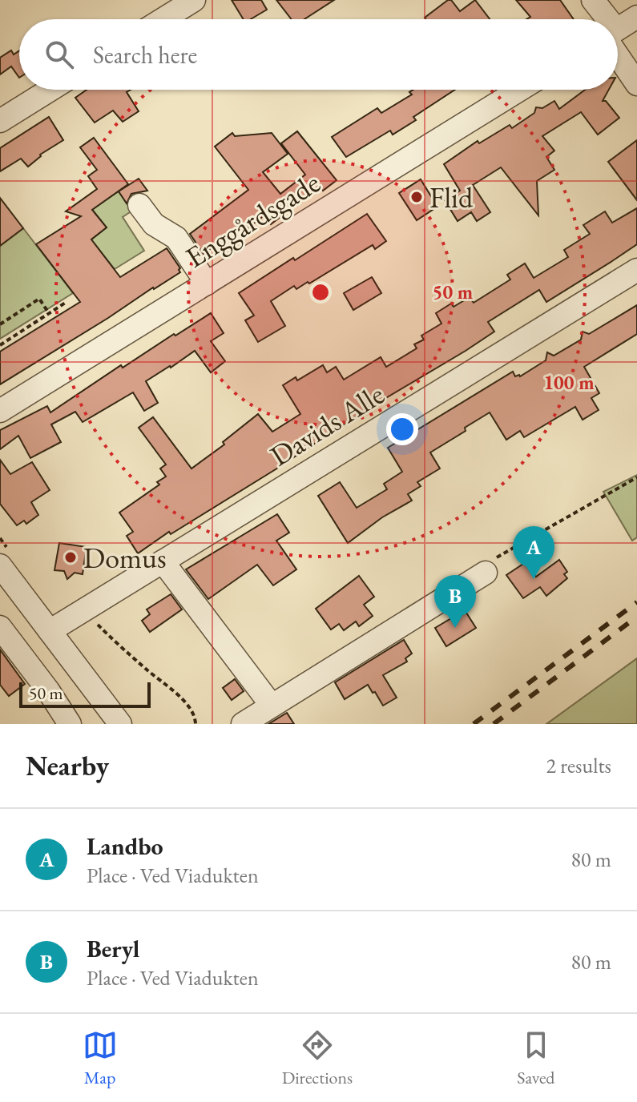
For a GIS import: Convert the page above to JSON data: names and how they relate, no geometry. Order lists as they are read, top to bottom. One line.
{"streets":{"street":["Enggårdsgade","Davids Alle"]},"places":["Flid","Domus"],"scale_bar":"50 m","page":{"search":"Search here","pins":["A","B"],"scale":"50 m","heading":["Nearby","2 results"],"list":[{"mark":"A","name":"Landbo","note":"Place · Ved Viadukten","value":"80 m"},{"mark":"B","name":"Beryl","note":"Place · Ved Viadukten","value":"80 m"}],"nav":["Map","Directions","Saved"]},"rings":["50 m","100 m"]}
